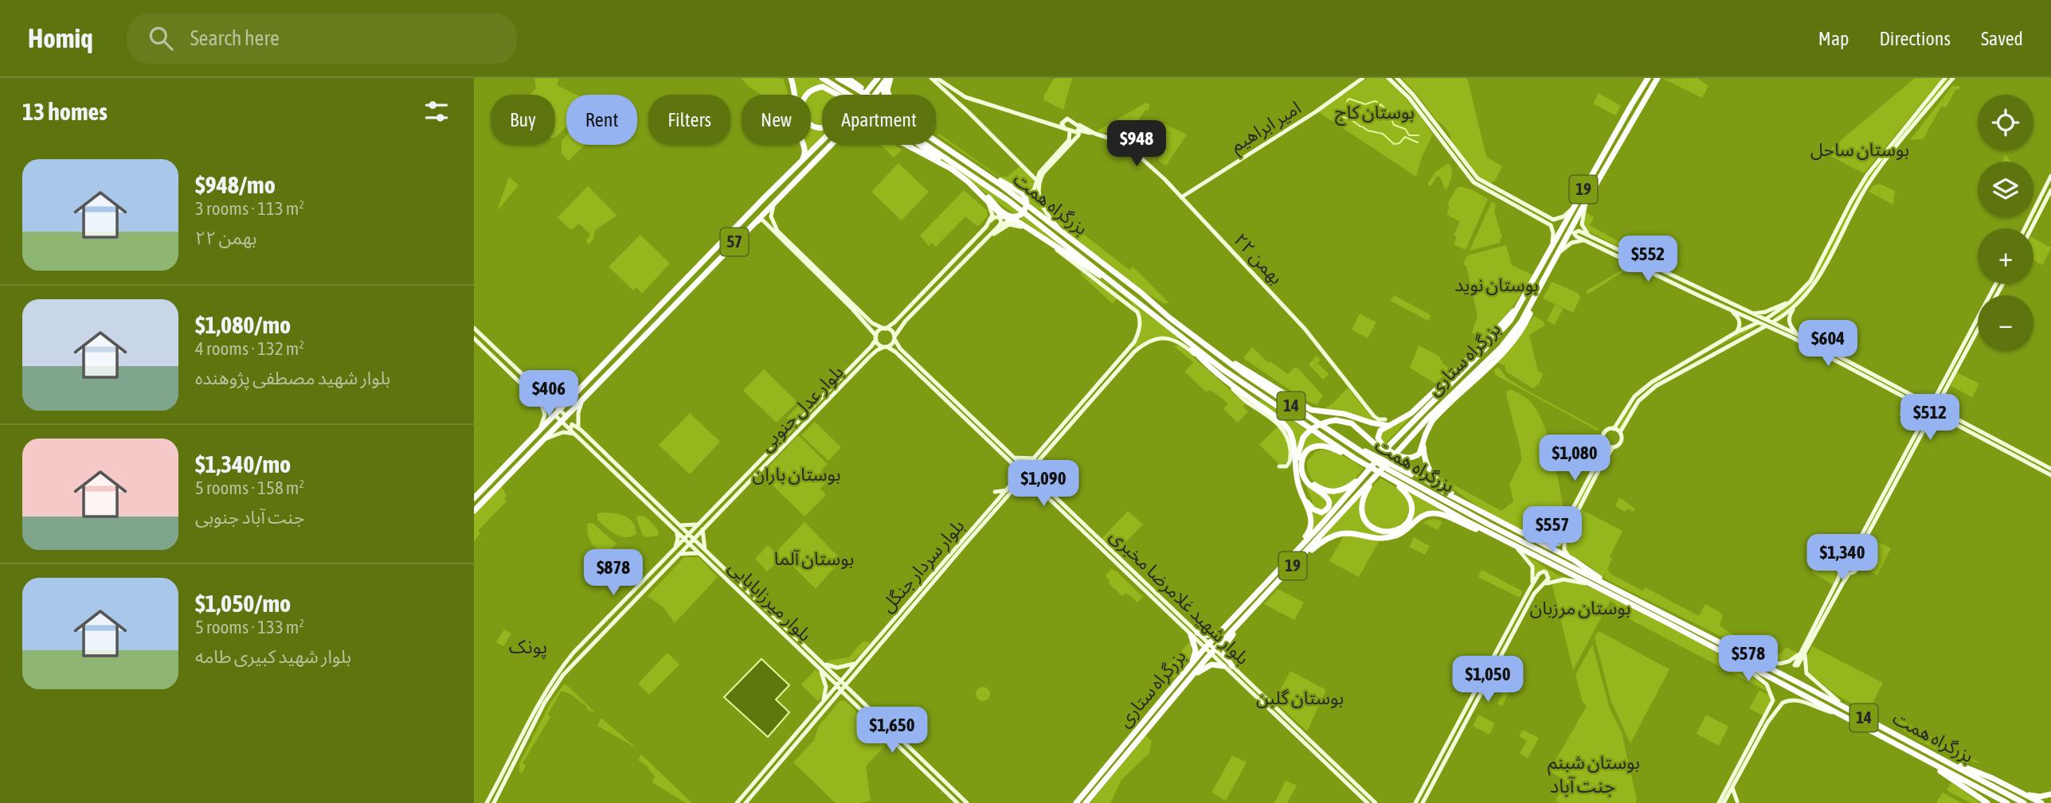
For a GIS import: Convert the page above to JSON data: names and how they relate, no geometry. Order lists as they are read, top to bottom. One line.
{"streets":{"highway":["19","بزرگراه همت","57","بزرگراه ستاری","14"],"main road":["امیر ابراهیم","۲۲ بهمن","بلوار عدل جنوبی","بلوار سردار جنگل","بلوار شهید غلامرضا مخبری","بلوار میرزابابایی"]},"crossings":[["امیر ابراهیم","۲۲ بهمن"],["57","بلوار میرزابابایی"],["بزرگراه ستاری","بلوار شهید غلامرضا مخبری"],["بلوار عدل جنوبی","بلوار شهید غلامرضا مخبری"],["بلوار عدل جنوبی","بلوار میرزابابایی"],["بلوار سردار جنگل","بلوار شهید غلامرضا مخبری"],["بلوار سردار جنگل","بلوار میرزابابایی"]],"districts":["پونک","جنت آباد"],"parks":["بوستان کاج","بوستان ساحل","بوستان نوید","بوستان باران","بوستان آلما","بوستان مرزبان","بوستان گلبن","بوستان شبنم"],"page":{"header":"Homiq","search":"Search here","nav":["Map","Directions","Saved"],"heading":"13 homes","map_buttons":["+","−"],"chip":["Buy","Rent","Filters","New","Apartment"],"price":["$948","$552","$604","$406","$512","$1,080","$1,090","$557","$1,340","$878","$578","$1,050","$1,650"],"list":[{"name":"$948/mo","note":"3 rooms · 113 m² · ۲۲ بهمن"},{"name":"$1,080/mo","note":"4 rooms · 132 m² · بلوار شهید مصطفی پژوهنده"},{"name":"$1,340/mo","note":"5 rooms · 158 m² · جنت آباد جنوبی"},{"name":"$1,050/mo","note":"5 rooms · 133 m² · بلوار شهید کبیری طامه"}]}}
